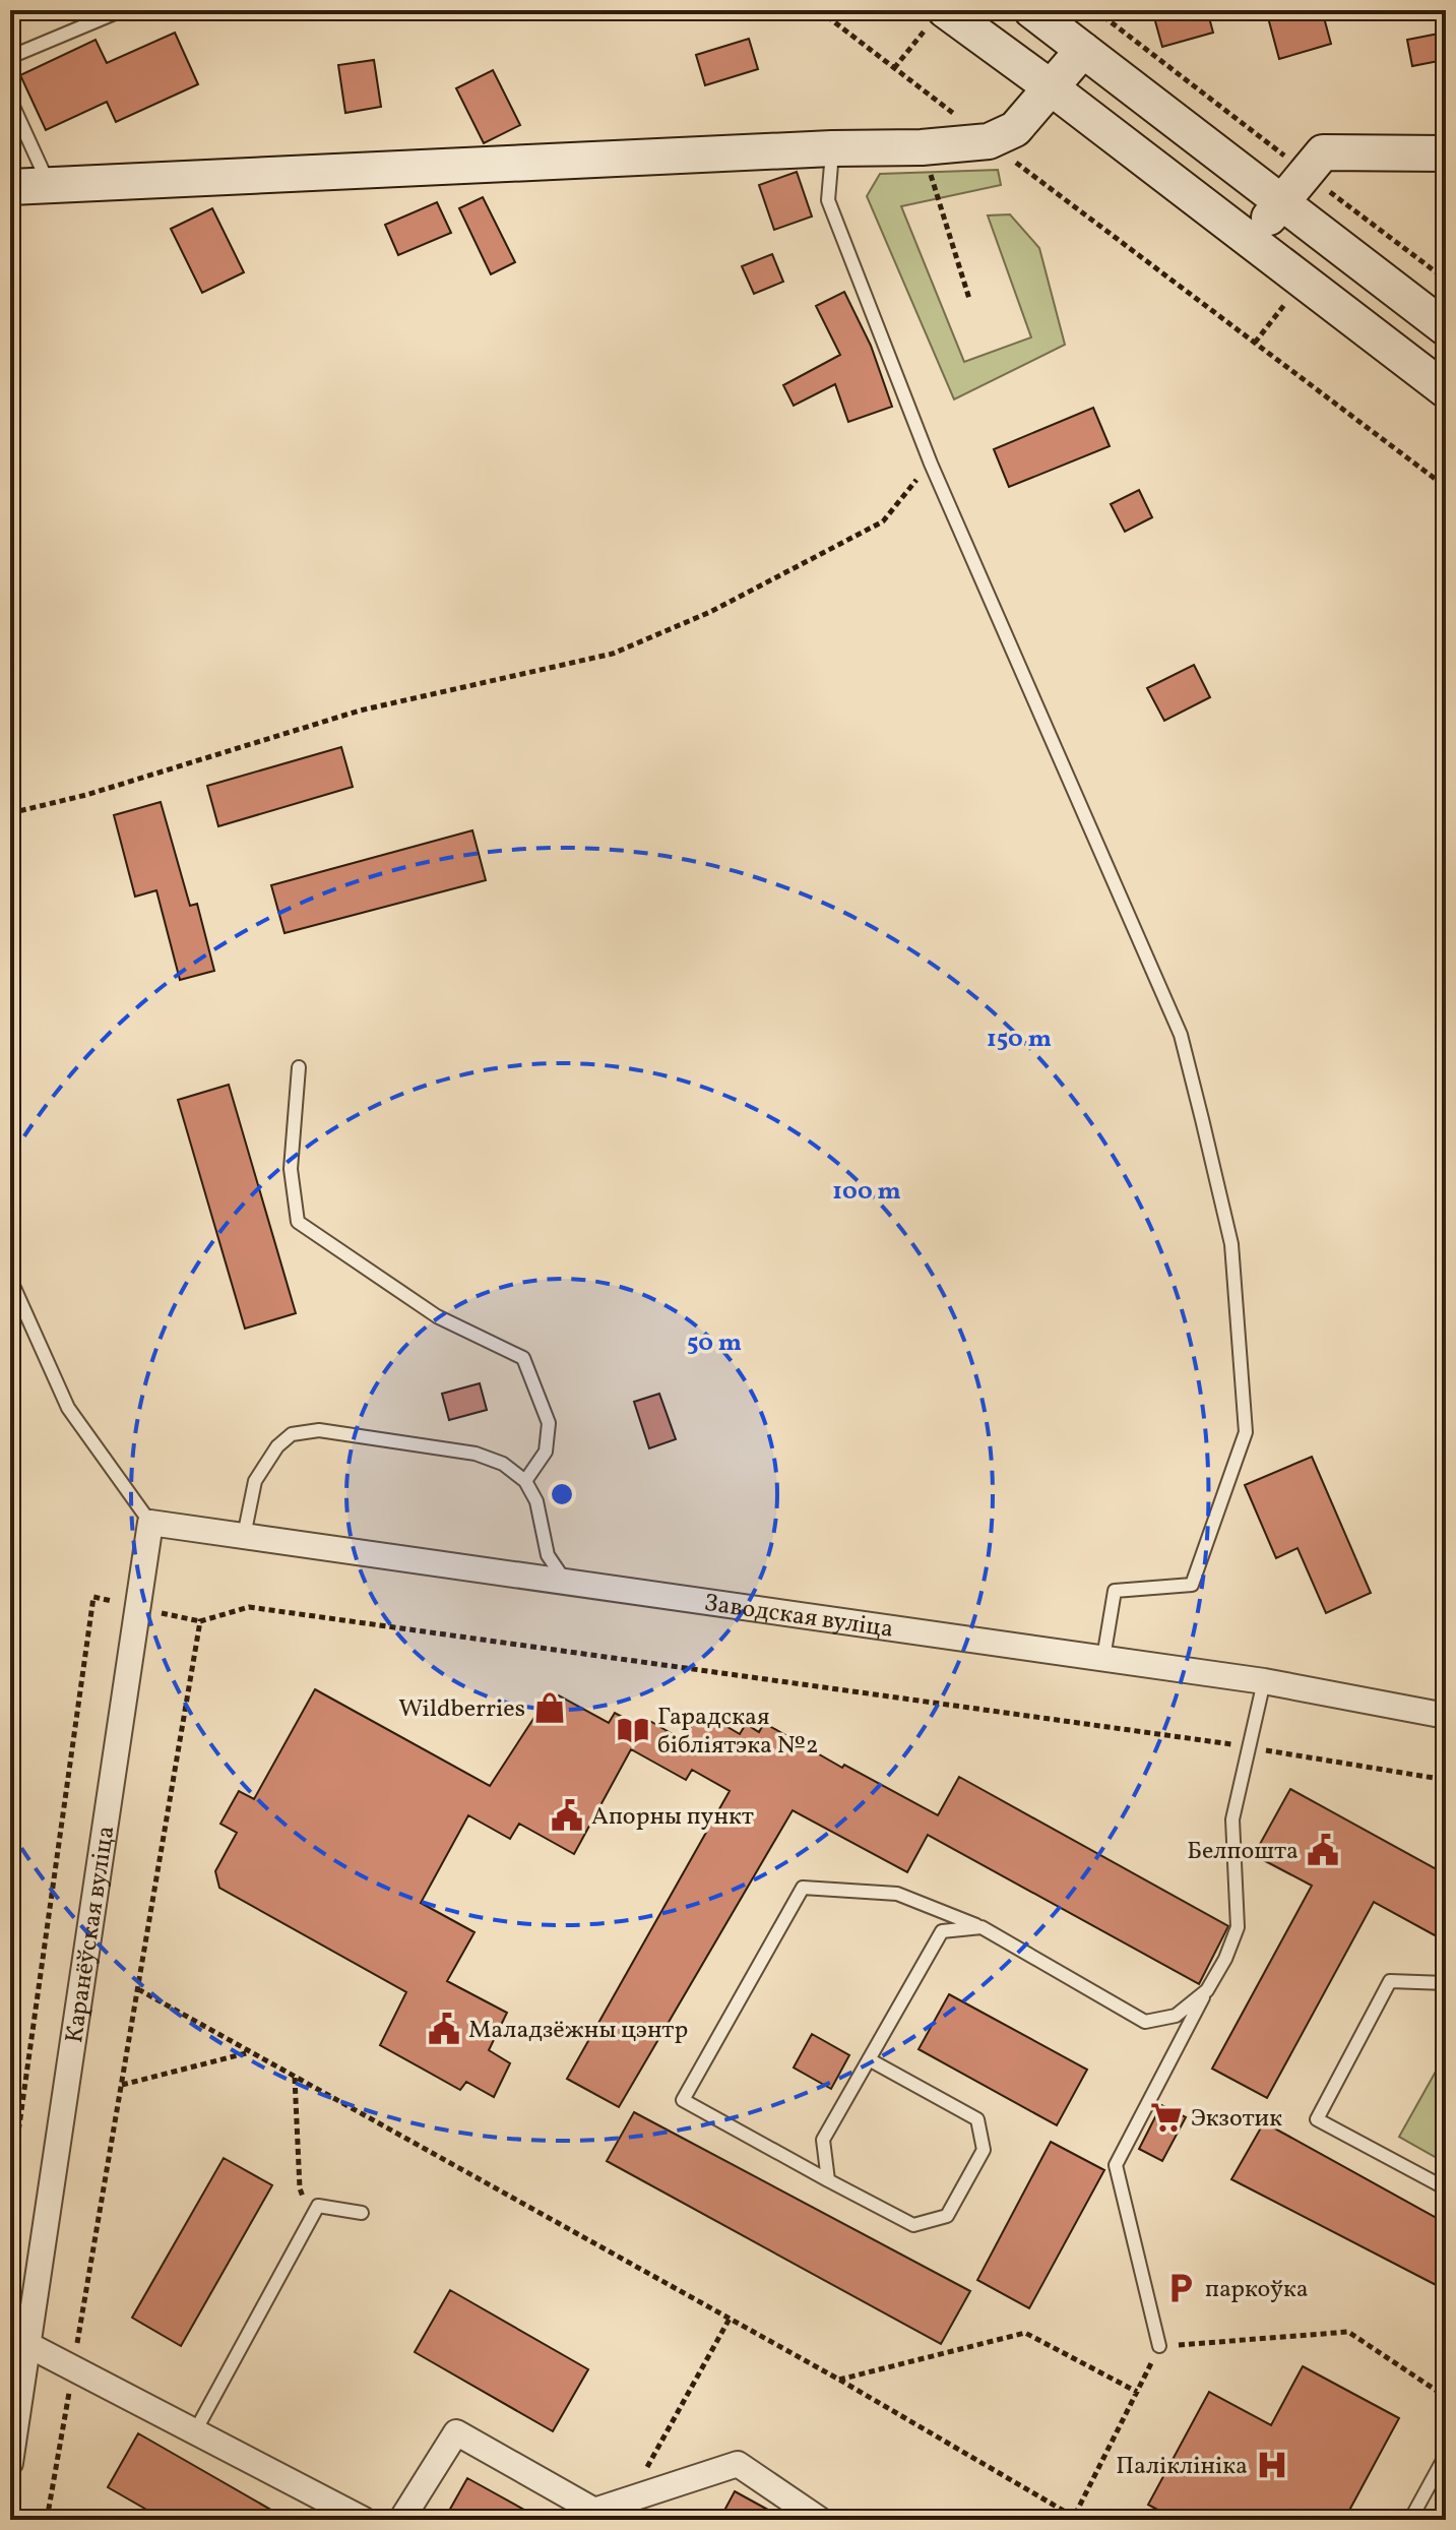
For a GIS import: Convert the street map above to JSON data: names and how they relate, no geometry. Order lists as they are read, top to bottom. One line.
{"streets":{"street":["Заводская вуліца","Каранёўская вуліца"]},"crossings":[["Заводская вуліца","Каранёўская вуліца"]],"places":{"shop":["Wildberries"],"library":["Гарадская бібліятэка №2"],"public building":["Апорны пункт","Белпошта","Маладзёжны цэнтр"],"supermarket":["Экзотик"],"parking":["паркоўка"],"hospital":["Паліклініка"]},"rings":["150 m","100 m","50 m"]}
